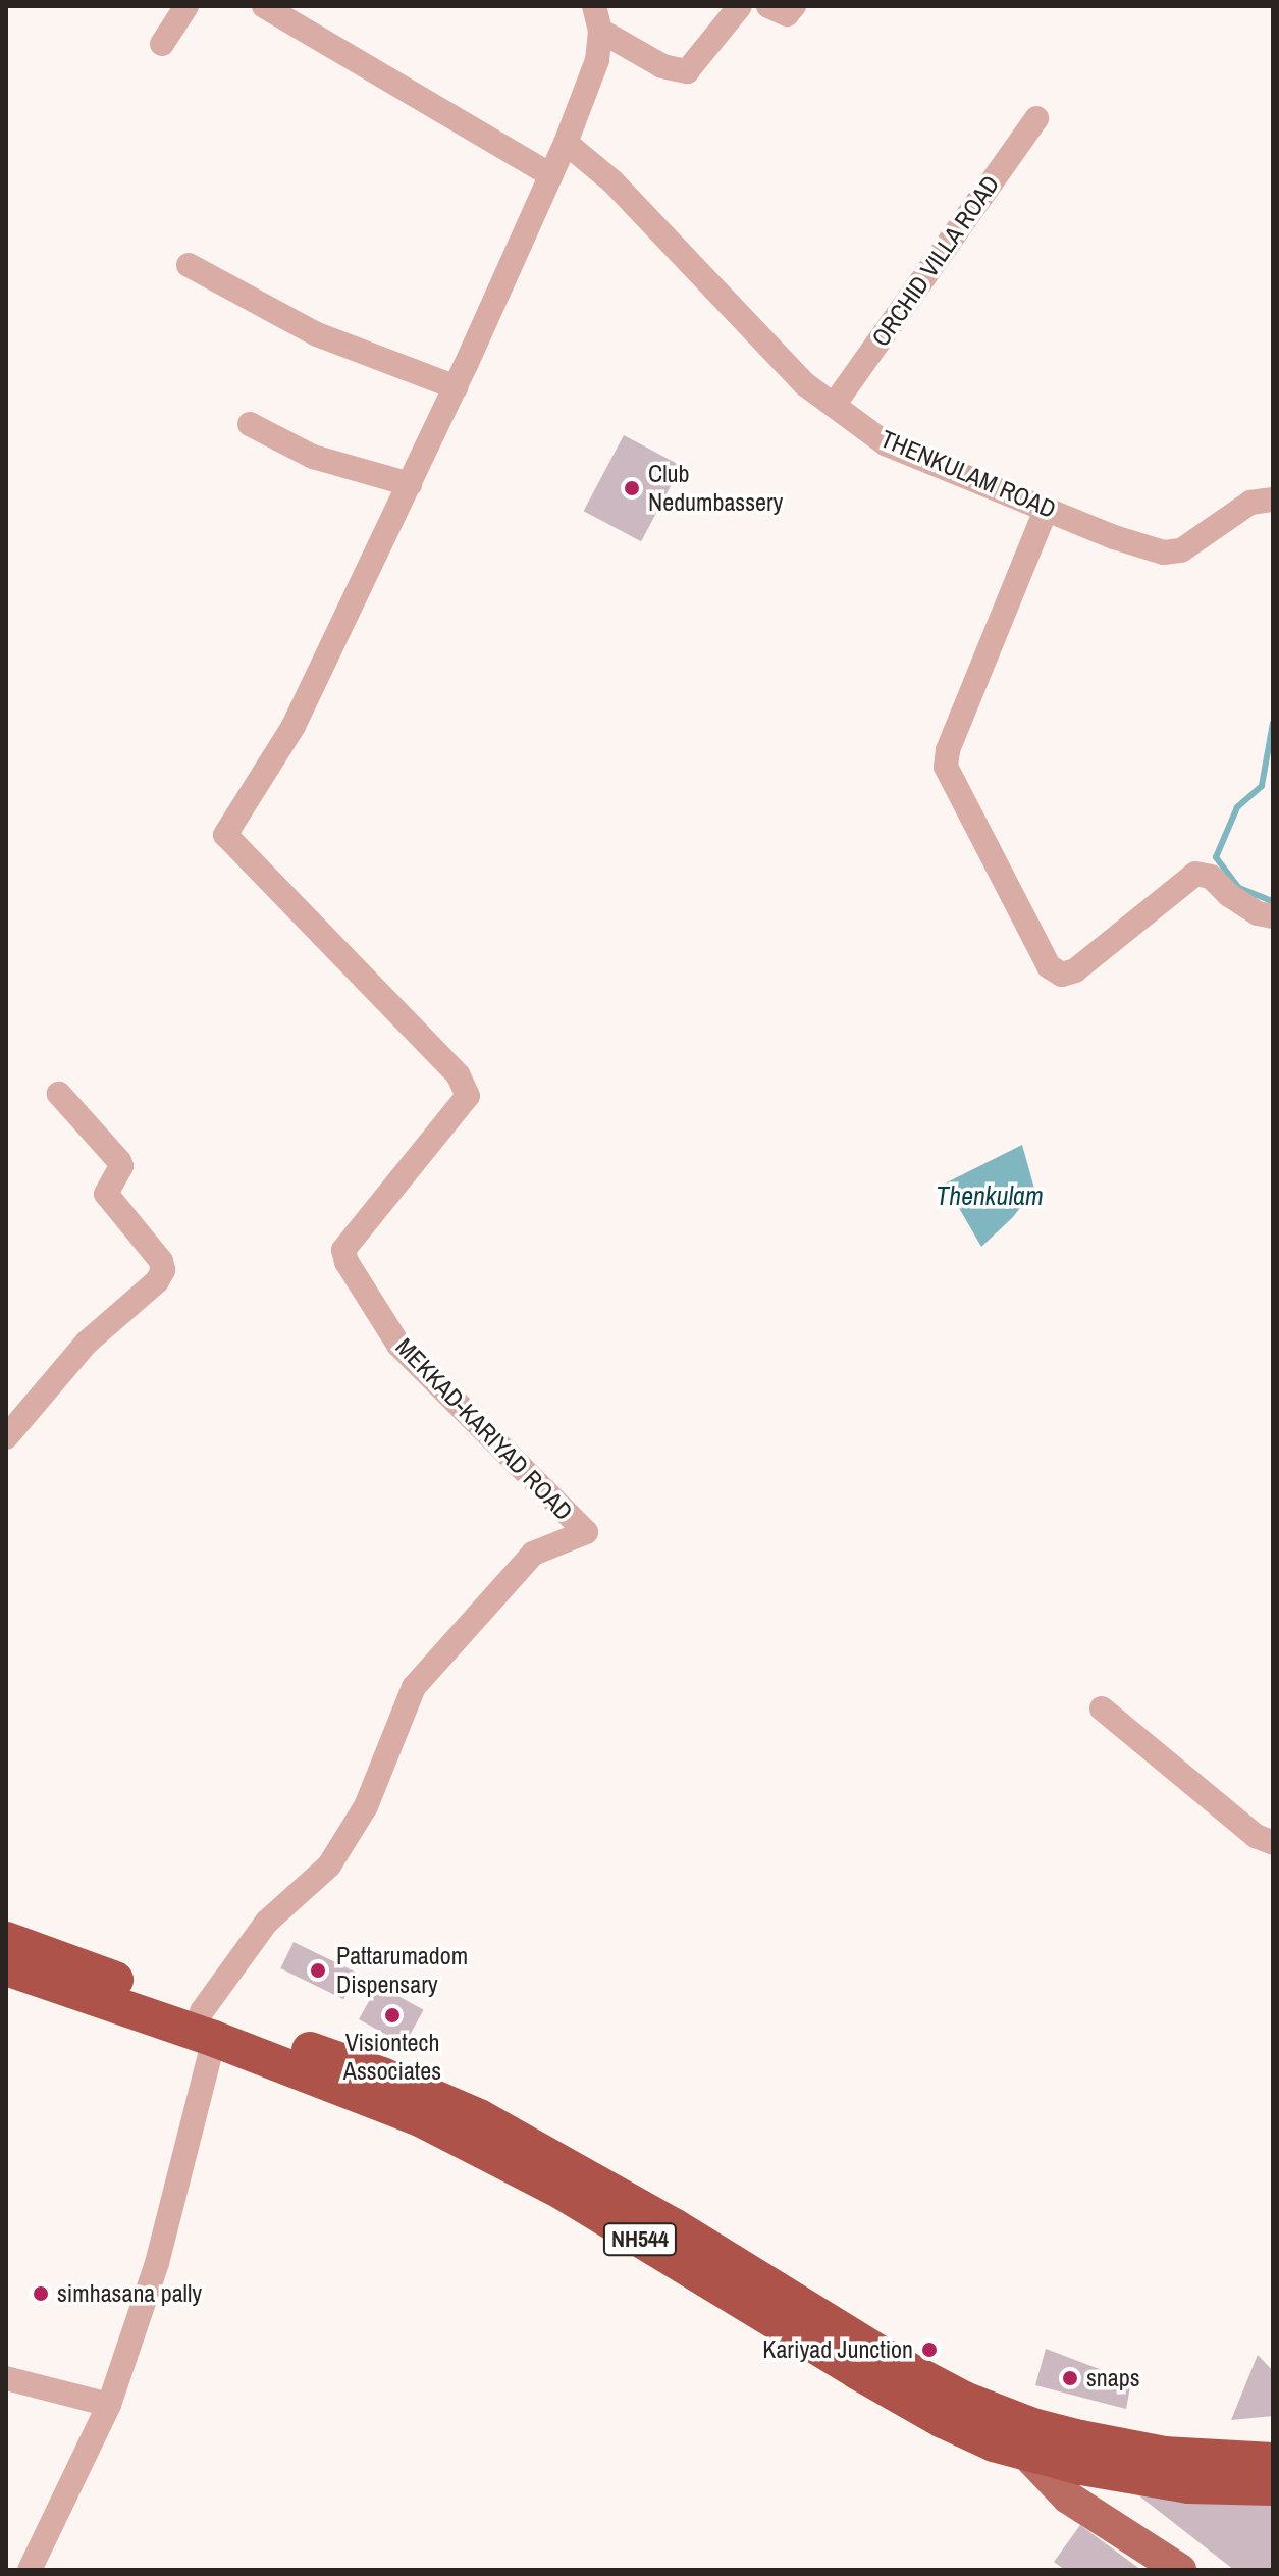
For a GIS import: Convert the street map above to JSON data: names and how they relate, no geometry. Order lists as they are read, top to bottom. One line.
{"streets":{"highway":["NH544"],"street":["ORCHID VILLA ROAD","THENKULAM ROAD","MEKKAD-KARIYAD ROAD"]},"crossings":[["ORCHID VILLA ROAD","THENKULAM ROAD"],["MEKKAD-KARIYAD ROAD","NH544"]],"water":["Thenkulam"],"places":["Club Nedumbassery","Pattarumadom Dispensary","Visiontech Associates","simhasana pally","Kariyad Junction","snaps"]}
